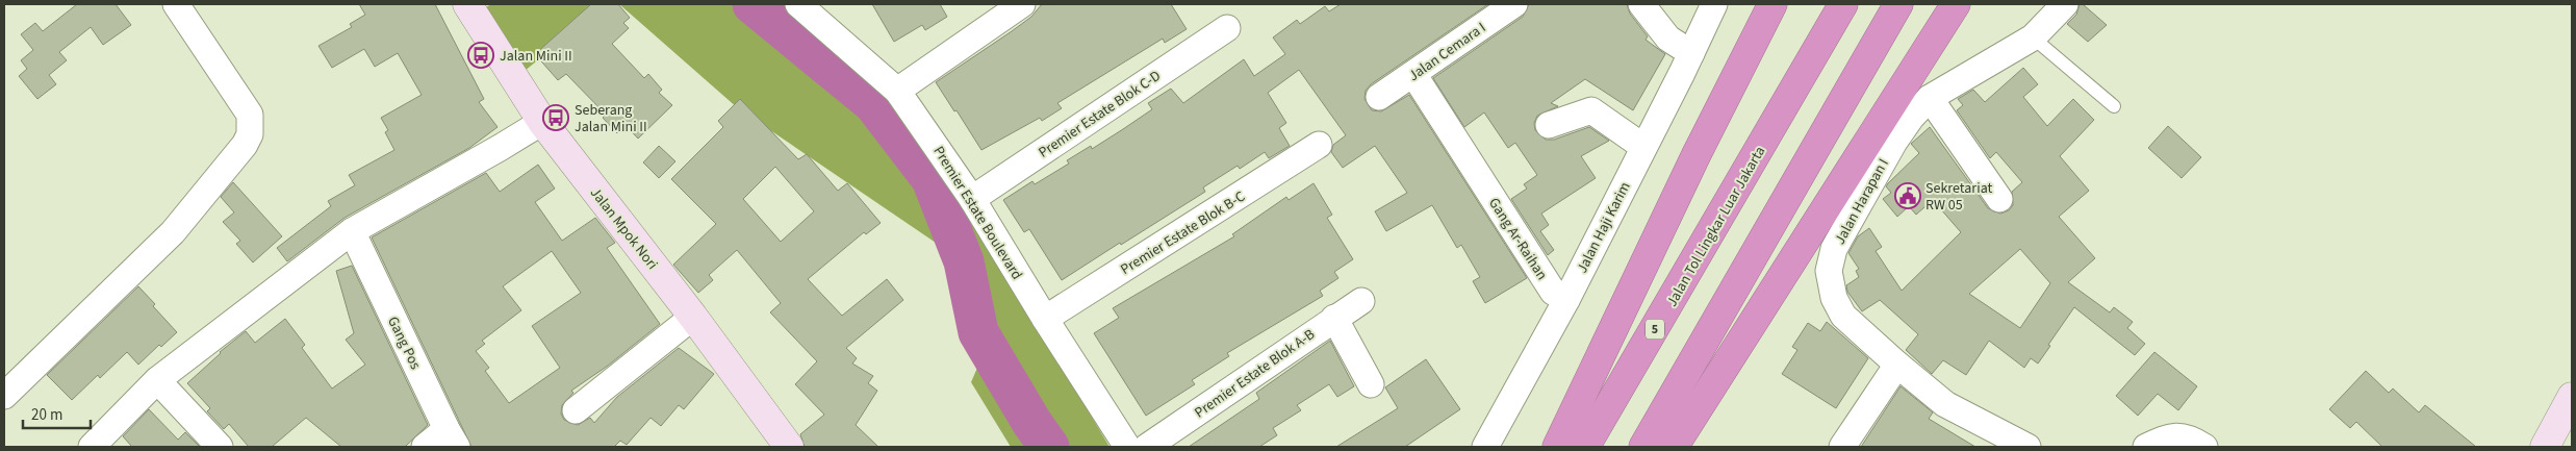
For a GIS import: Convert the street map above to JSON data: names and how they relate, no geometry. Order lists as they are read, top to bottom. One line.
{"streets":{"highway":["Jalan Tol Lingkar Luar Jakarta","5"],"main road":["Jalan Mpok Nori"],"street":["Jalan Cemara I","Premier Estate Blok C-D","Jalan Harapan I","Premier Estate Boulevard","Jalan Haji Karim","Premier Estate Blok B-C","Gang Ar-Raihan","Gang Pos","Premier Estate Blok A-B"]},"crossings":[["Jalan Cemara I","Gang Ar-Raihan"],["Premier Estate Blok C-D","Premier Estate Boulevard"],["Premier Estate Boulevard","Premier Estate Blok B-C"],["Jalan Haji Karim","Gang Ar-Raihan"]],"places":{"bus stop":["Jalan Mini II","Seberang Jalan Mini II"],"public building":["Sekretariat RW 05"]},"scale_bar":"20 m"}
